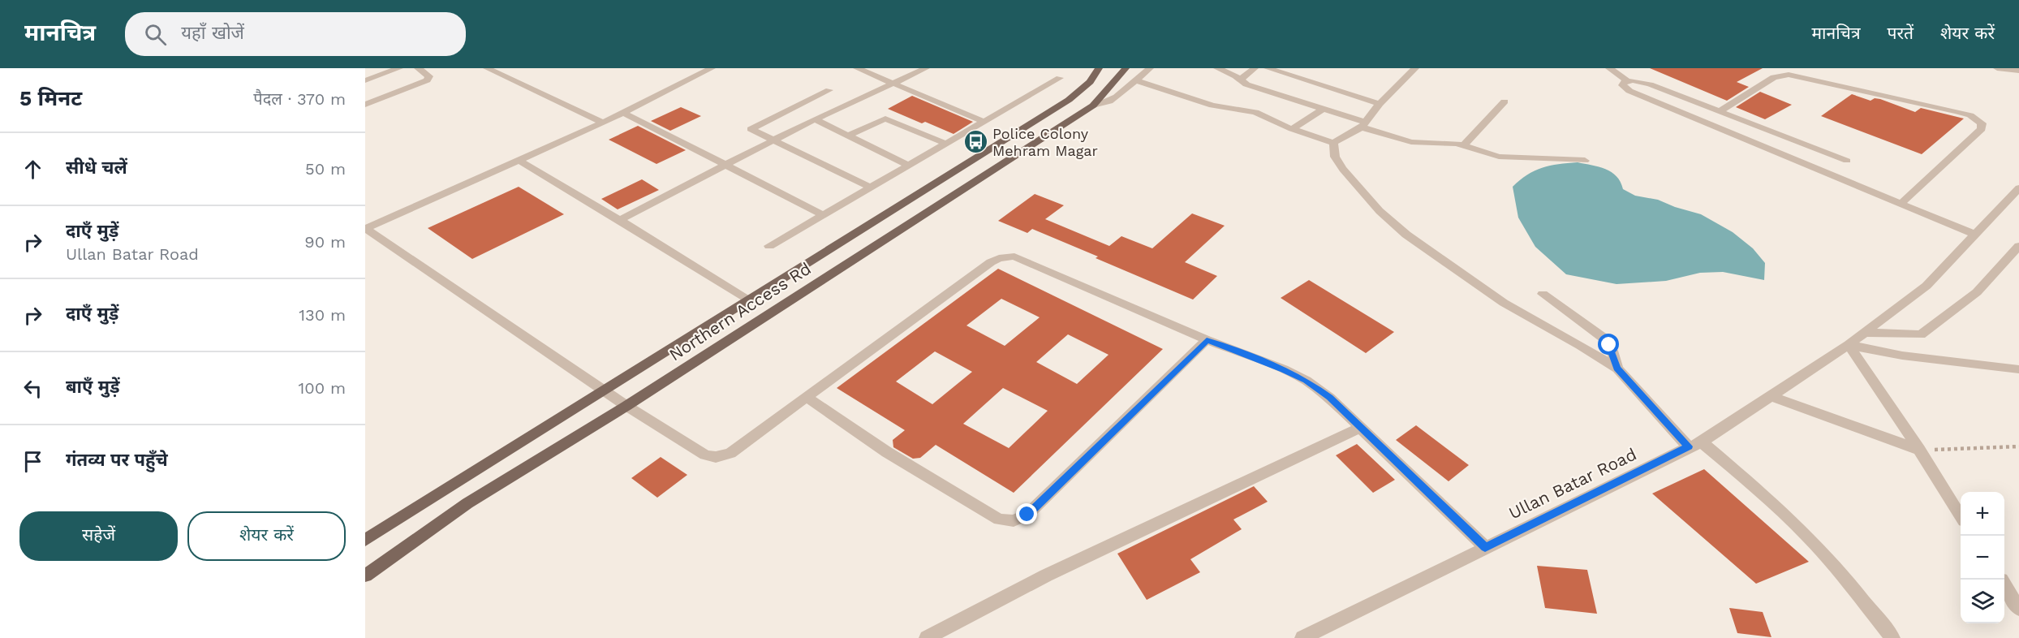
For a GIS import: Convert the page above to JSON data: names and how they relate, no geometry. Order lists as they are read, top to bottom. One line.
{"streets":{"main road":["Northern Access Rd"],"street":["Ullan Batar Road"]},"places":{"bus stop":["Police Colony Mehram Magar"]},"page":{"header":"मानचित्र","search":"यहाँ खोजें","nav":["मानचित्र","परतें","शेयर करें"],"heading":["5 मिनट","पैदल · 370 m"],"list":[["सीधे चलें","50 m"],["दाएँ मुड़ें","Ullan Batar Road","90 m"],["दाएँ मुड़ें","130 m"],["बाएँ मुड़ें","100 m"],"गंतव्य पर पहुँचे"],"map_buttons":["+","−"],"buttons":["सहेजें","शेयर करें"]}}
